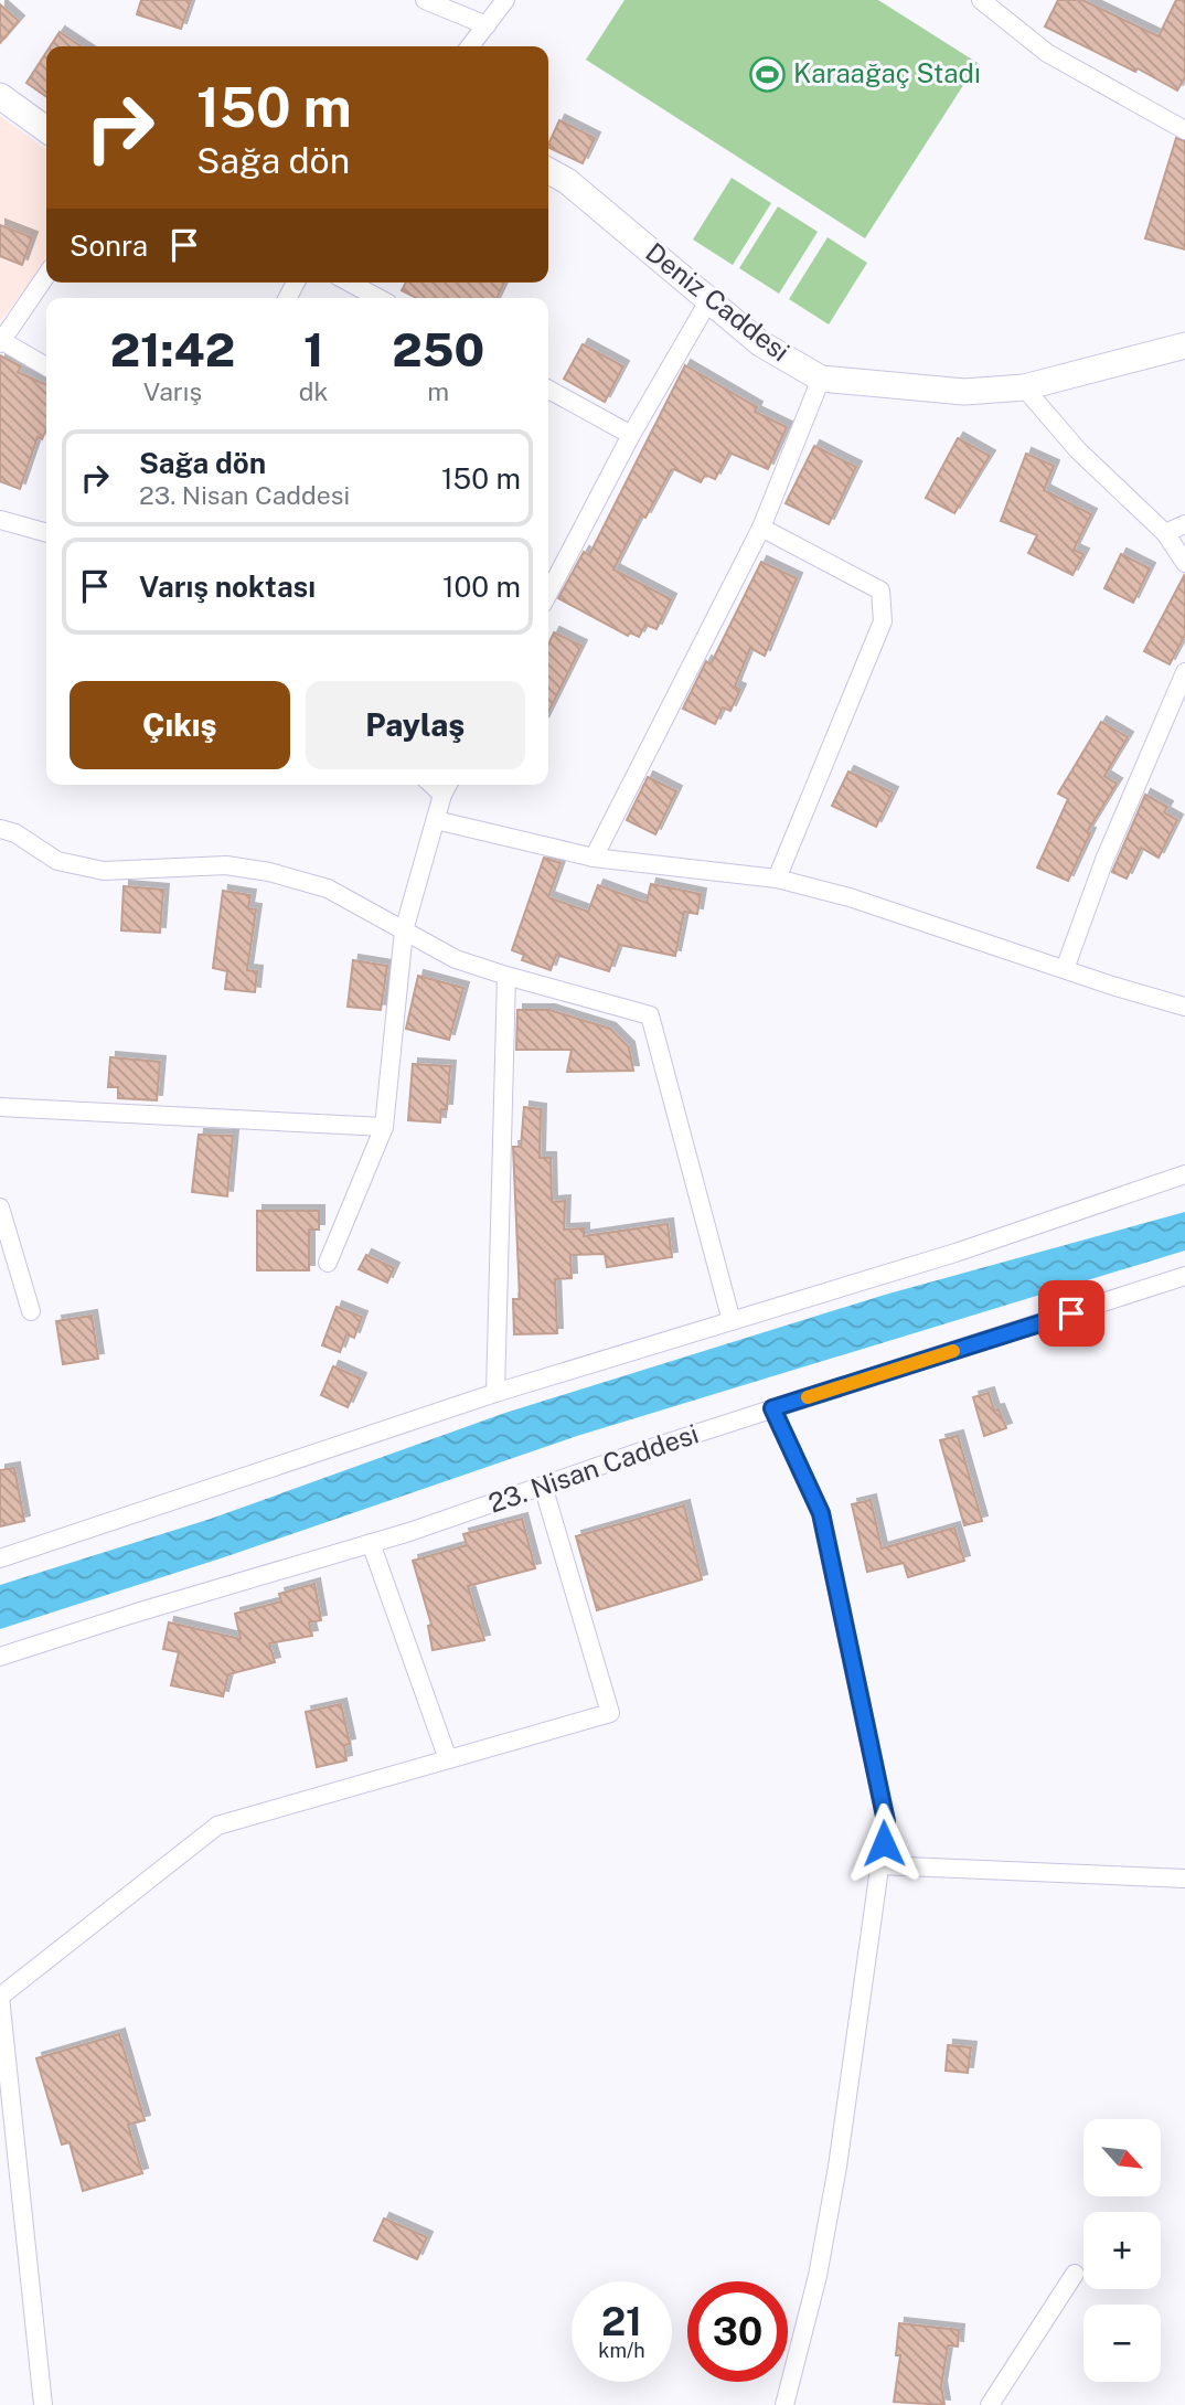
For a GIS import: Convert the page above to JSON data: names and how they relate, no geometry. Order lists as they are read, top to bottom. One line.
{"streets":{"street":["Deniz Caddesi","23. Nisan Caddesi"]},"places":{"sports":["Karaağaç Stadı"]},"north":"bottom right","page":{"turn":["150 m","Sağa dön"],"then":"Sonra","eta":["21:42","Varış","1","dk","250","m"],"list":[{"name":"Sağa dön","note":"23. Nisan Caddesi","value":"150 m"},{"name":"Varış noktası","value":"100 m"}],"buttons":["Çıkış","Paylaş"],"map_buttons":["+","−"],"speed":"21 km/h","limit":"30"}}
